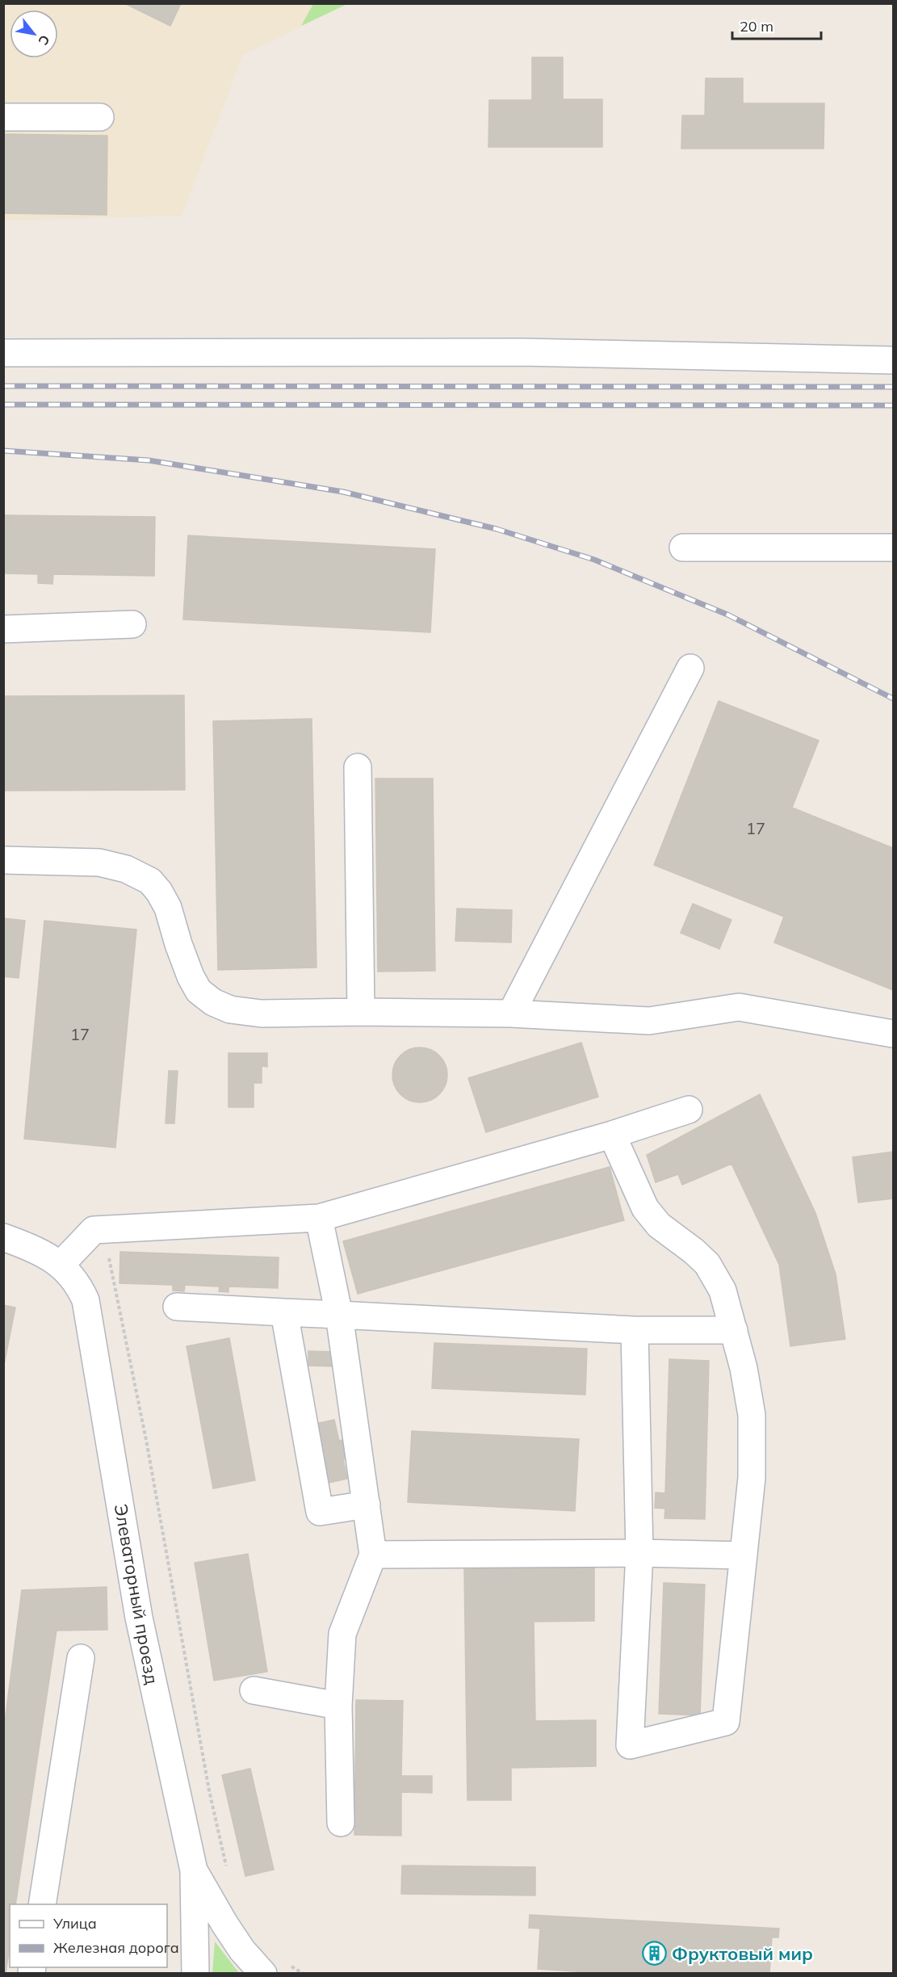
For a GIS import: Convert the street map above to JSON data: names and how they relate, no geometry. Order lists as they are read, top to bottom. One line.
{"streets":{"street":["Элеваторный проезд"]},"places":{"building":["Фруктовый мир"]},"house_numbers":["17","17"],"legend":["Улица","Железная дорога"],"scale_bar":"20 m","north":"bottom right"}
